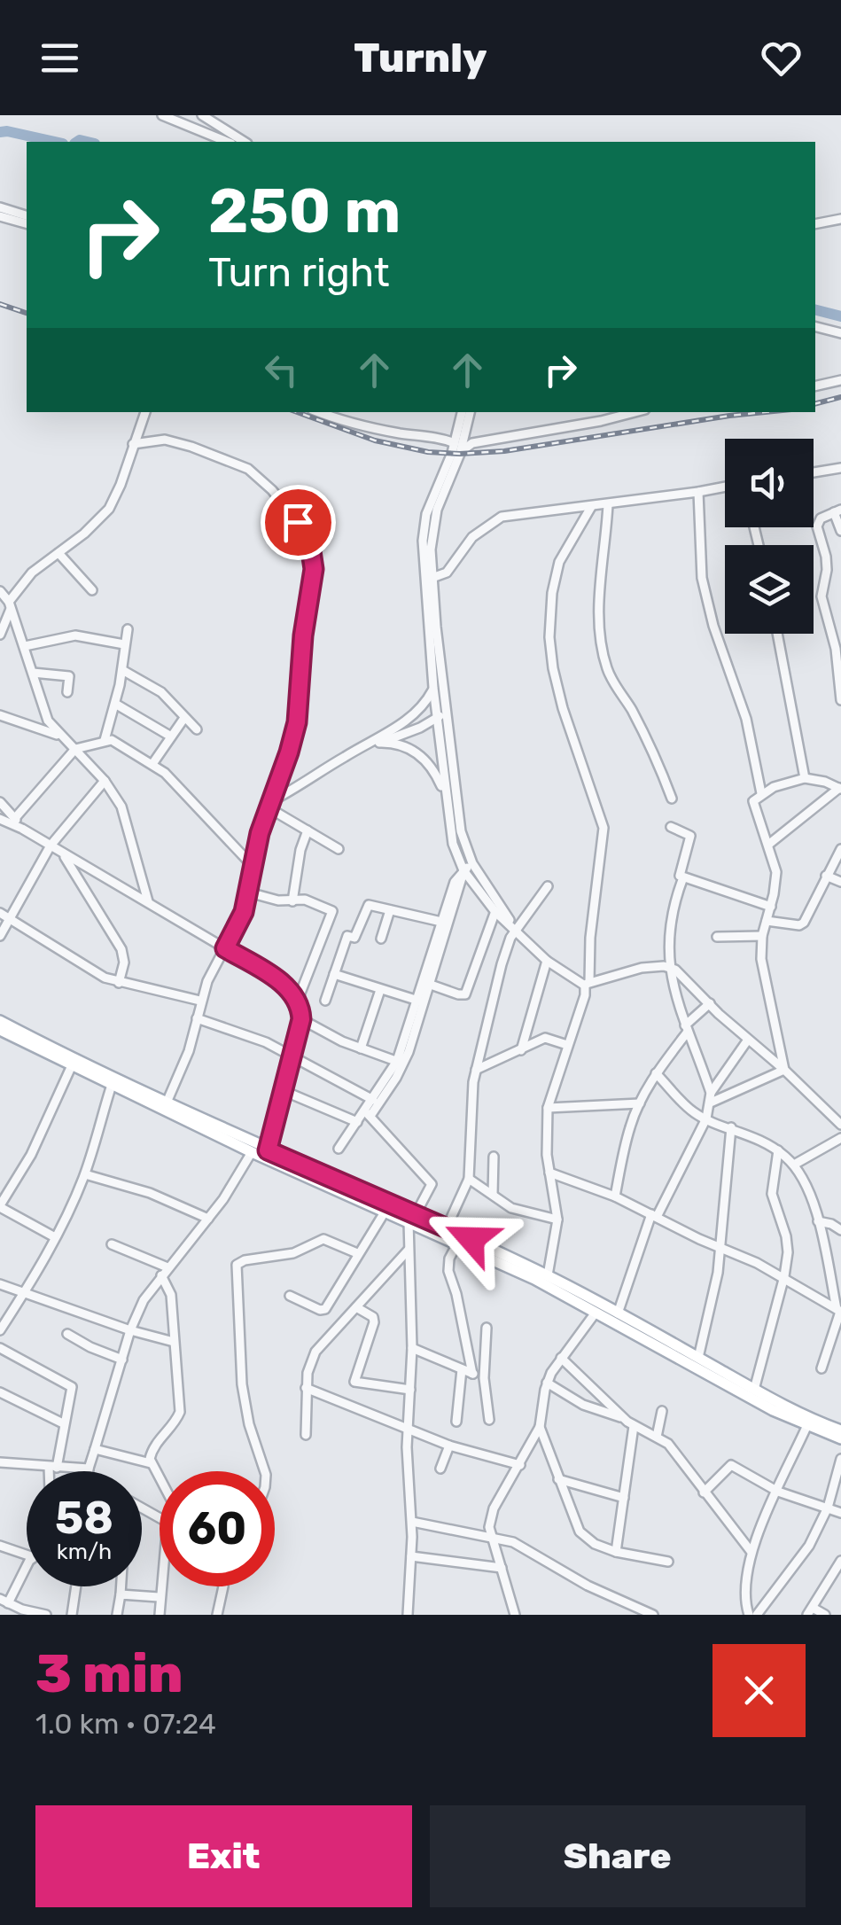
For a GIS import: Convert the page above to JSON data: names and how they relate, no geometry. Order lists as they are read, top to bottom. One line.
{"page":{"header":"Turnly","turn":["250 m","Turn right"],"speed":"58 km/h","limit":"60","heading":["3 min","1.0 km · 07:24"],"buttons":["Exit","Share"]}}
